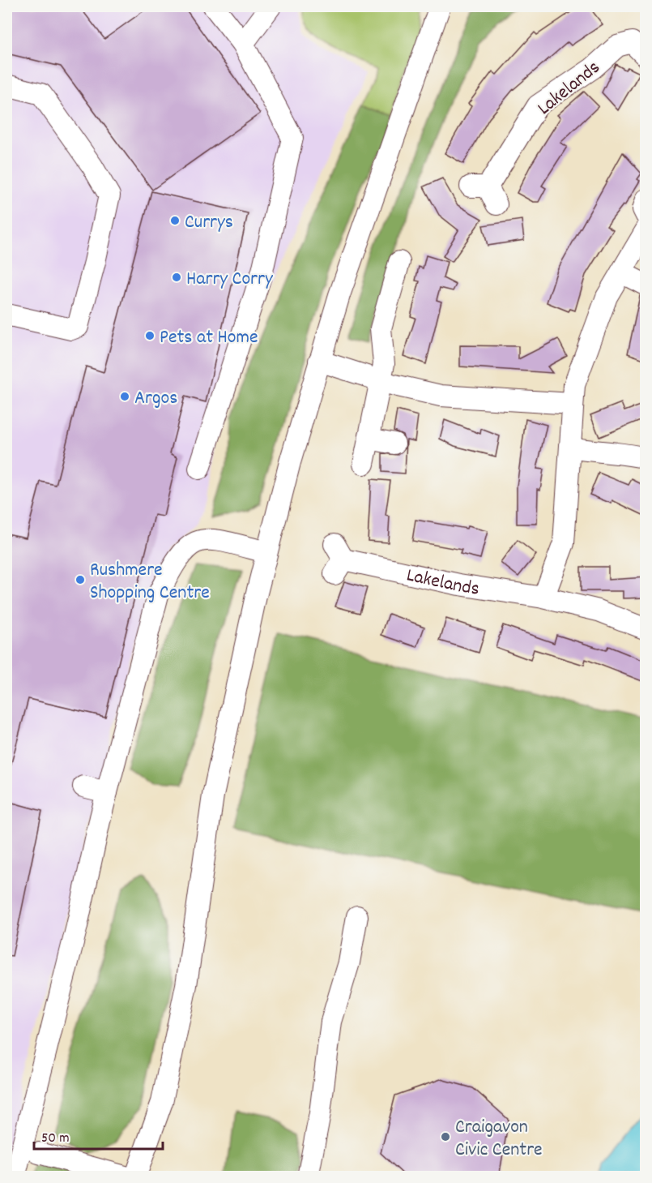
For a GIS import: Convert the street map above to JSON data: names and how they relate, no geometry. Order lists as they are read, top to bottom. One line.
{"streets":{"street":["Lakelands"]},"places":["Currys","Harry Corry","Pets at Home","Argos","Rushmere Shopping Centre","Craigavon Civic Centre"],"scale_bar":"50 m"}
